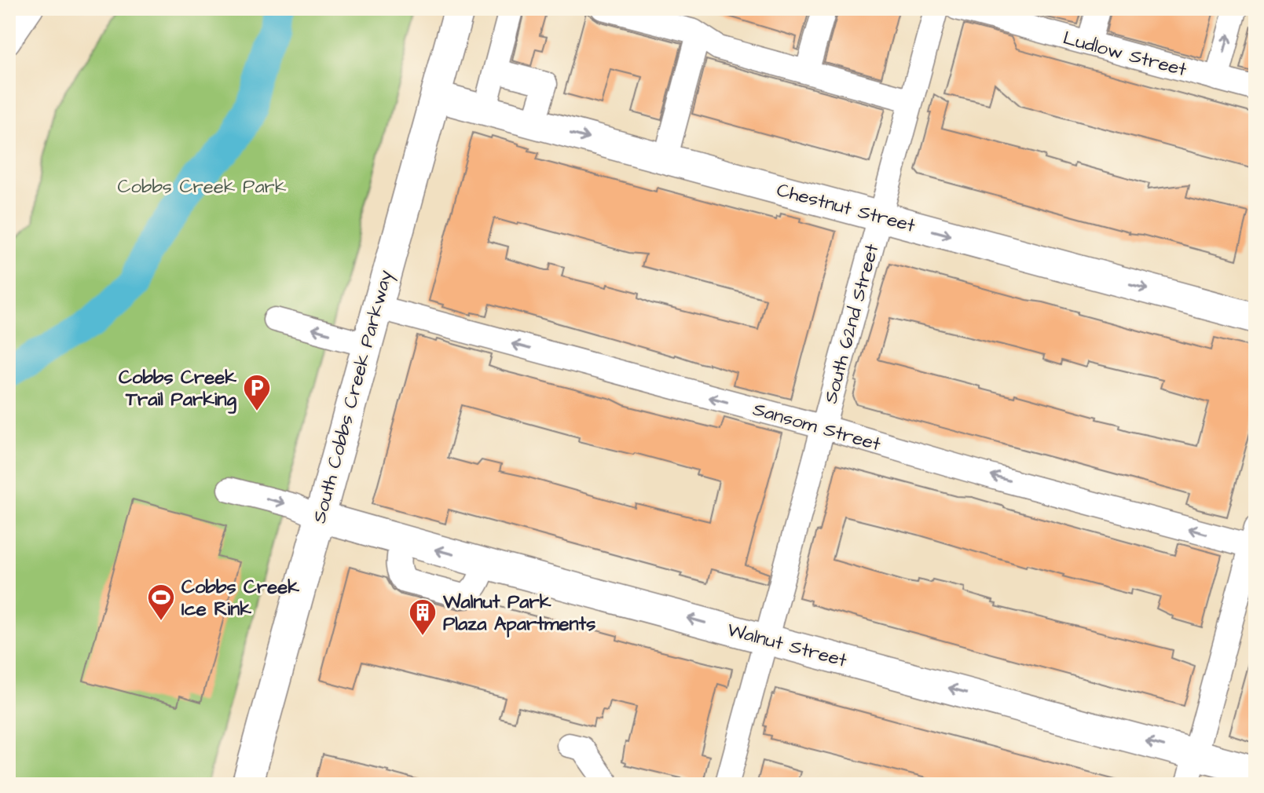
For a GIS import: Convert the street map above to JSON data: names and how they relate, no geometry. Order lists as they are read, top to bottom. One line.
{"streets":{"main road":["Chestnut Street","South Cobbs Creek Parkway","Walnut Street"],"street":["Ludlow Street","South 62nd Street","Sansom Street"]},"crossings":[["Chestnut Street","South 62nd Street"],["Chestnut Street","South Cobbs Creek Parkway"],["South 62nd Street","Sansom Street"],["South 62nd Street","Walnut Street"],["South Cobbs Creek Parkway","Sansom Street"],["South Cobbs Creek Parkway","Walnut Street"]],"one_way":["Chestnut Street","Sansom Street","Walnut Street"],"parks":["Cobbs Creek Park"],"places":{"parking":["Cobbs Creek Trail Parking"],"sports":["Cobbs Creek Ice Rink"],"building":["Walnut Park Plaza Apartments"]}}
